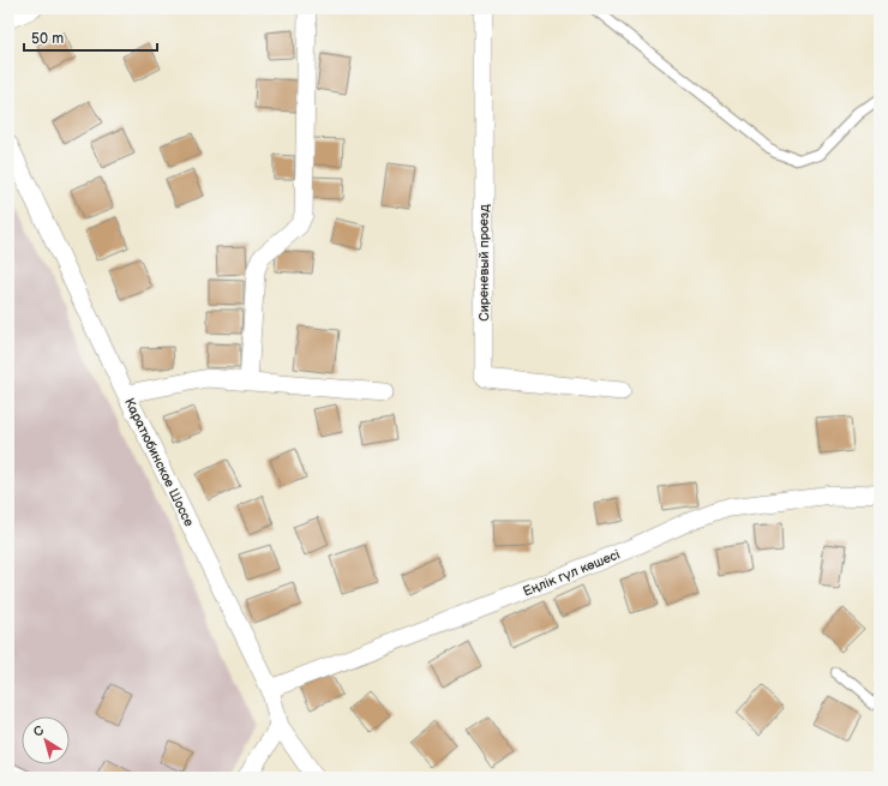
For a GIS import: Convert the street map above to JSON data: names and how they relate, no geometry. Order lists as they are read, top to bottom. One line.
{"streets":{"street":["Сиреневый проезд","Каратюбинское Шоссе","Еңлік гүл көшесі"]},"crossings":[["Каратюбинское Шоссе","Еңлік гүл көшесі"]],"scale_bar":"50 m","north":"top left"}
